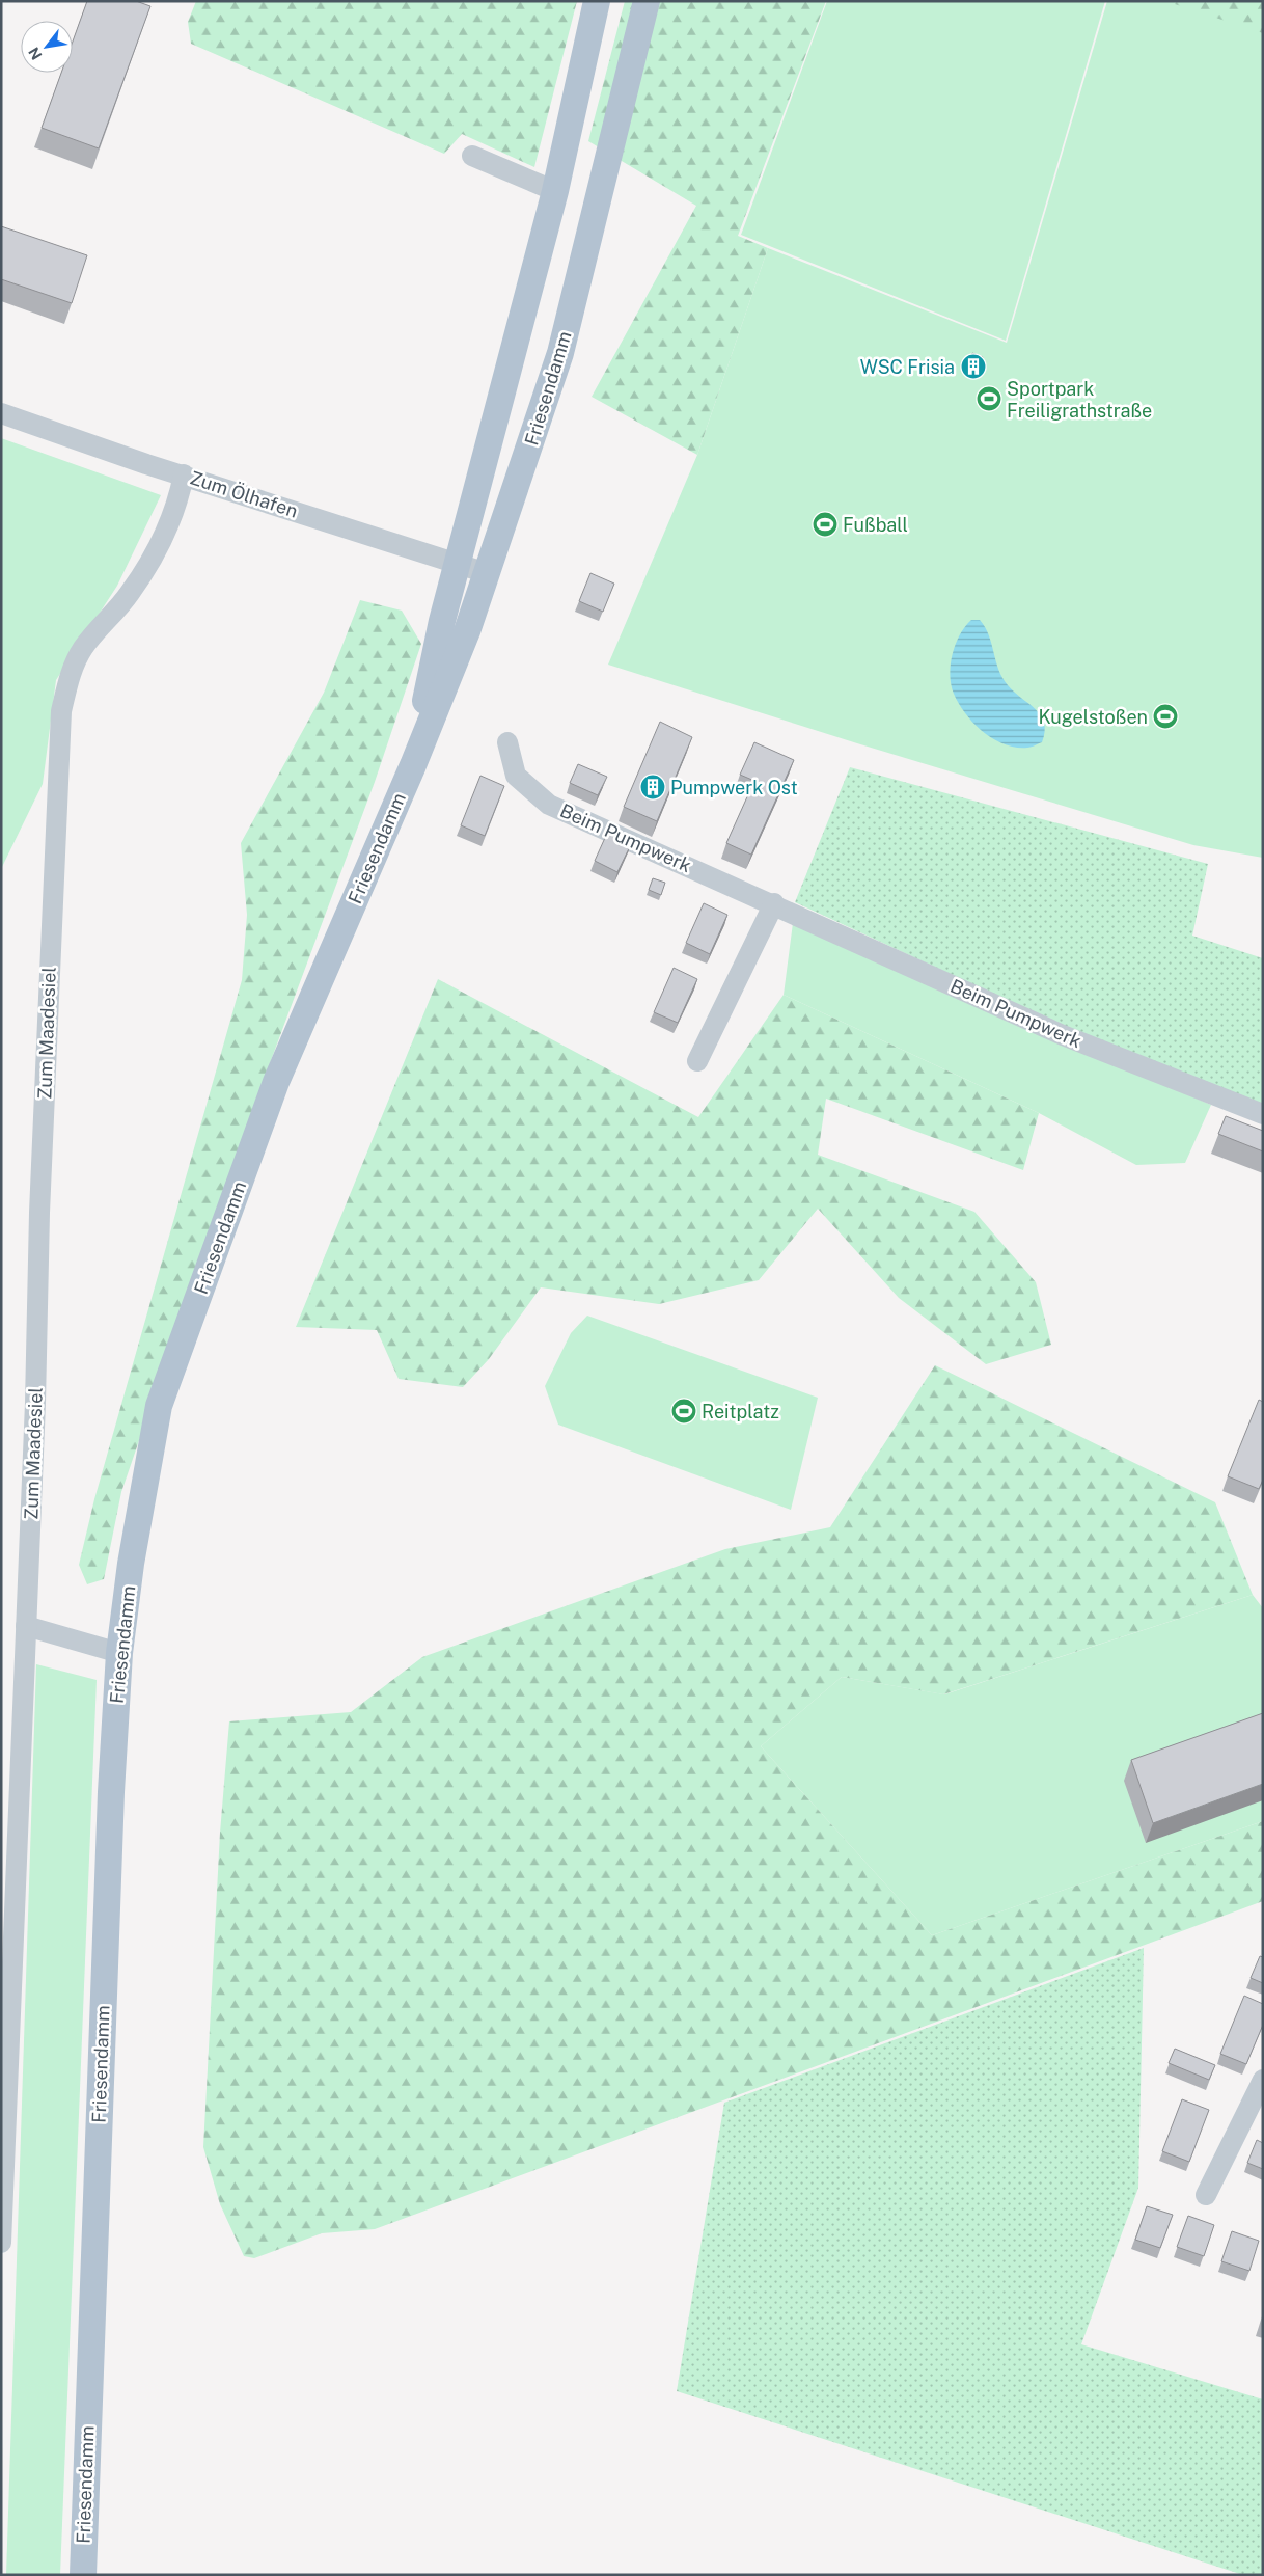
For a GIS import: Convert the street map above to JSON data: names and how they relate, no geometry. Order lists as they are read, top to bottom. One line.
{"streets":{"main road":["Friesendamm"],"street":["Zum Ölhafen","Beim Pumpwerk","Zum Maadesiel"]},"crossings":[["Friesendamm","Zum Ölhafen"],["Zum Ölhafen","Zum Maadesiel"]],"places":{"building":["WSC Frisia","Pumpwerk Ost"],"sports":["Sportpark Freiligrathstraße","Fußball","Kugelstoßen","Reitplatz"]},"north":"bottom left"}
